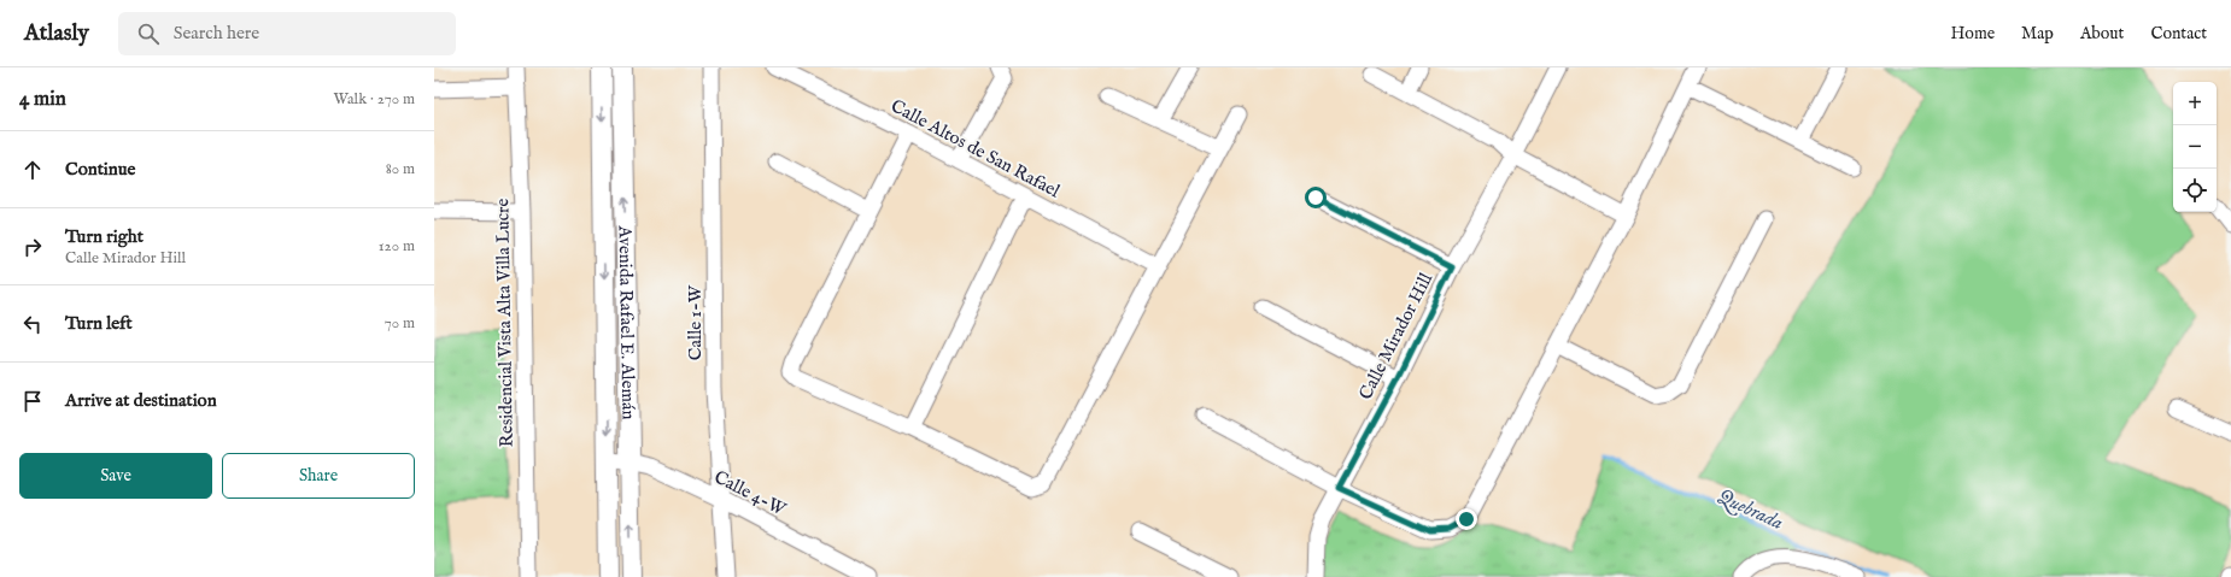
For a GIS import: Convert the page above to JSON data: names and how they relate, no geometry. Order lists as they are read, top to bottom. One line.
{"streets":{"main road":["Avenida Rafael E. Alemán"],"street":["Calle Altos de San Rafael","Residencial Vista Alta Villa Lucre","Calle 1-W","Calle Mirador Hill","Calle 4-W"]},"crossings":[["Avenida Rafael E. Alemán","Calle 4-W"],["Calle 1-W","Calle 4-W"]],"water":["Quebrada"],"page":{"header":"Atlasly","search":"Search here","nav":["Home","Map","About","Contact"],"heading":["4 min","Walk · 270 m"],"map_buttons":["+","−"],"list":[["Continue","80 m"],["Turn right","Calle Mirador Hill","120 m"],["Turn left","70 m"],"Arrive at destination"],"buttons":["Save","Share"]}}
